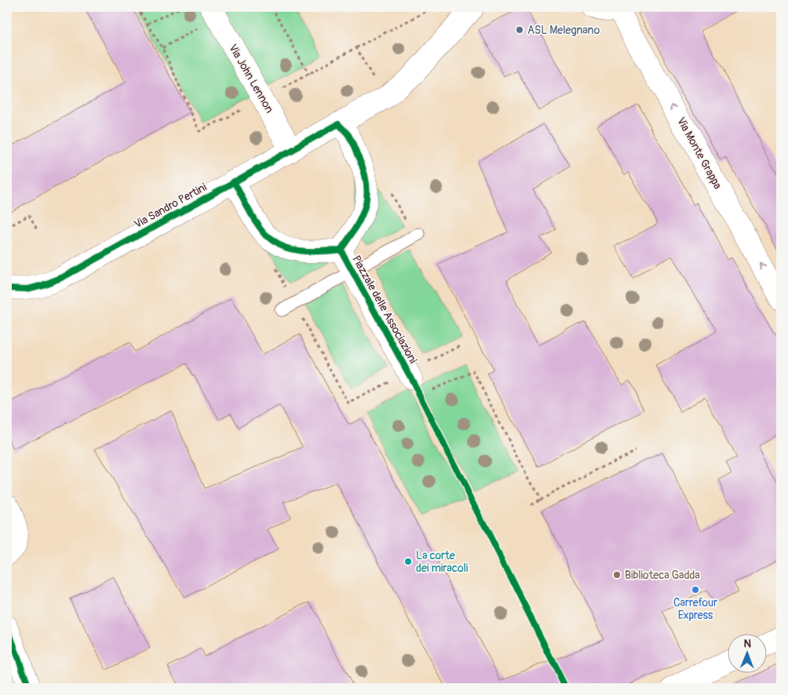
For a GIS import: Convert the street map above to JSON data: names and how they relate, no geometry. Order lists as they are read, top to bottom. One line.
{"streets":{"street":["Via John Lennon","Via Monte Grappa","Via Sandro Pertini","Piazzale delle Associazioni"]},"crossings":[["Via John Lennon","Via Sandro Pertini"],["Via John Lennon","Piazzale delle Associazioni"],["Via Sandro Pertini","Piazzale delle Associazioni"]],"one_way":["Via Monte Grappa"],"places":["ASL Melegnano","La corte dei miracoli","Biblioteca Gadda","Carrefour Express"],"north":"top"}
